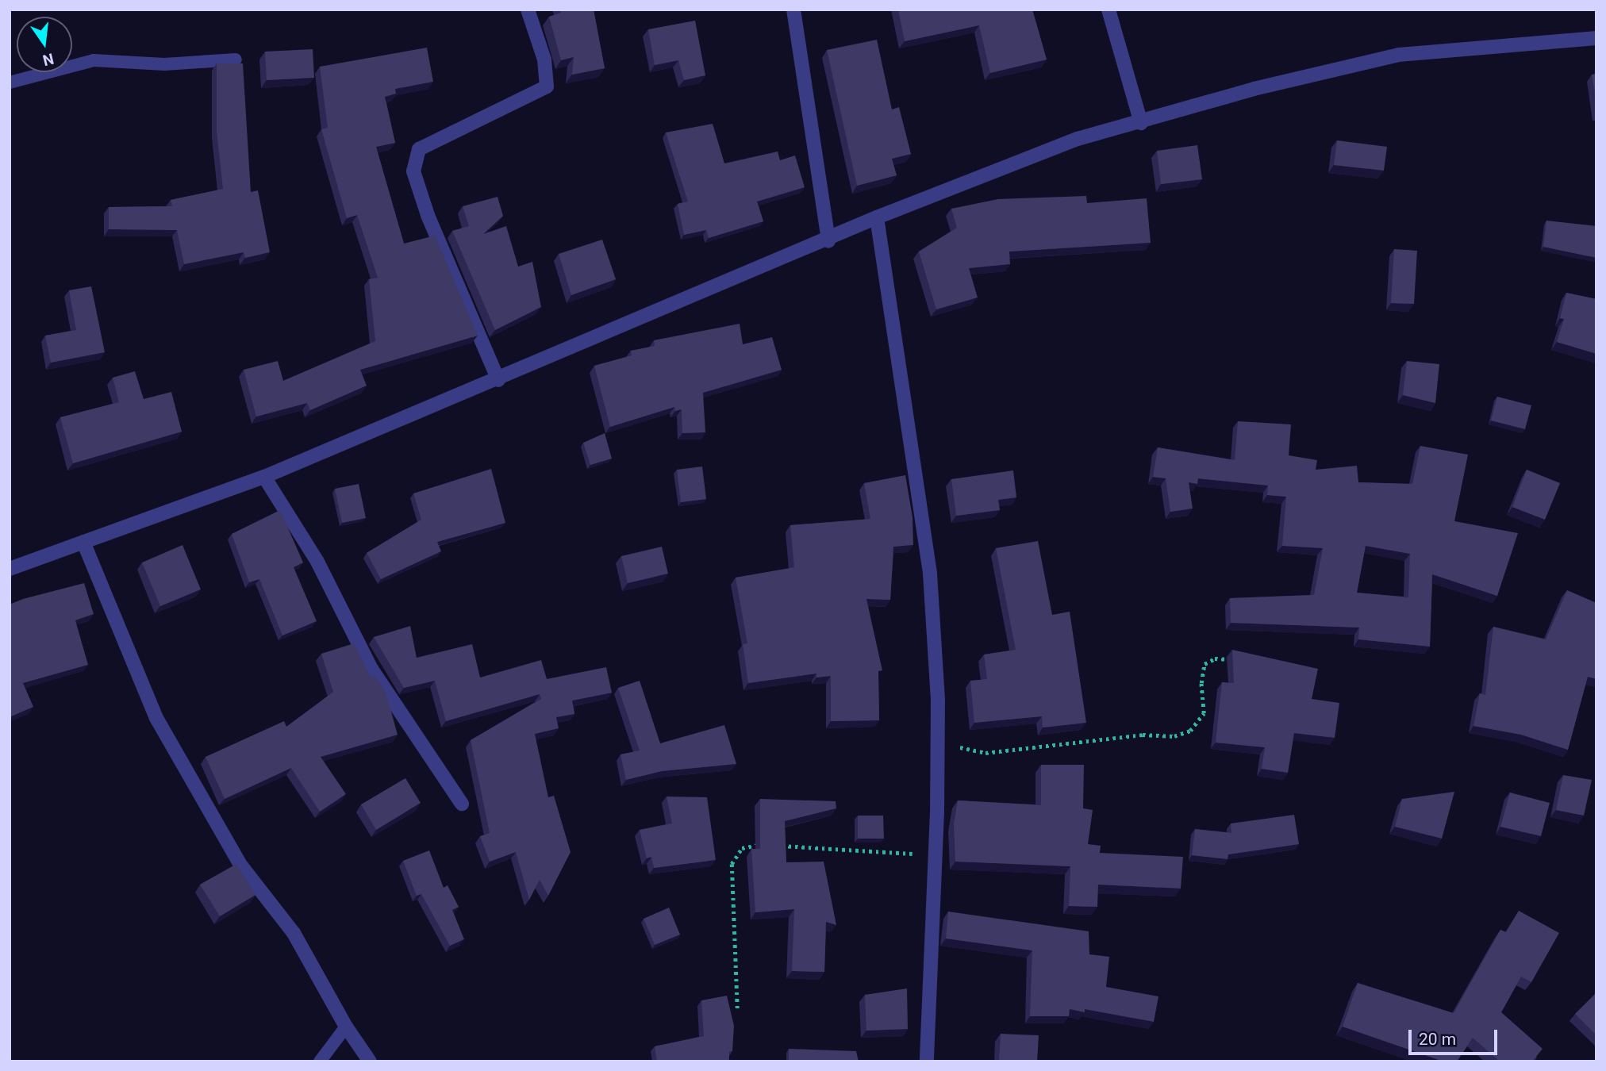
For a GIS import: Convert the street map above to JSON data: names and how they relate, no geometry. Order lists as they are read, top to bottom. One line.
{"scale_bar":"20 m","north":"bottom"}
